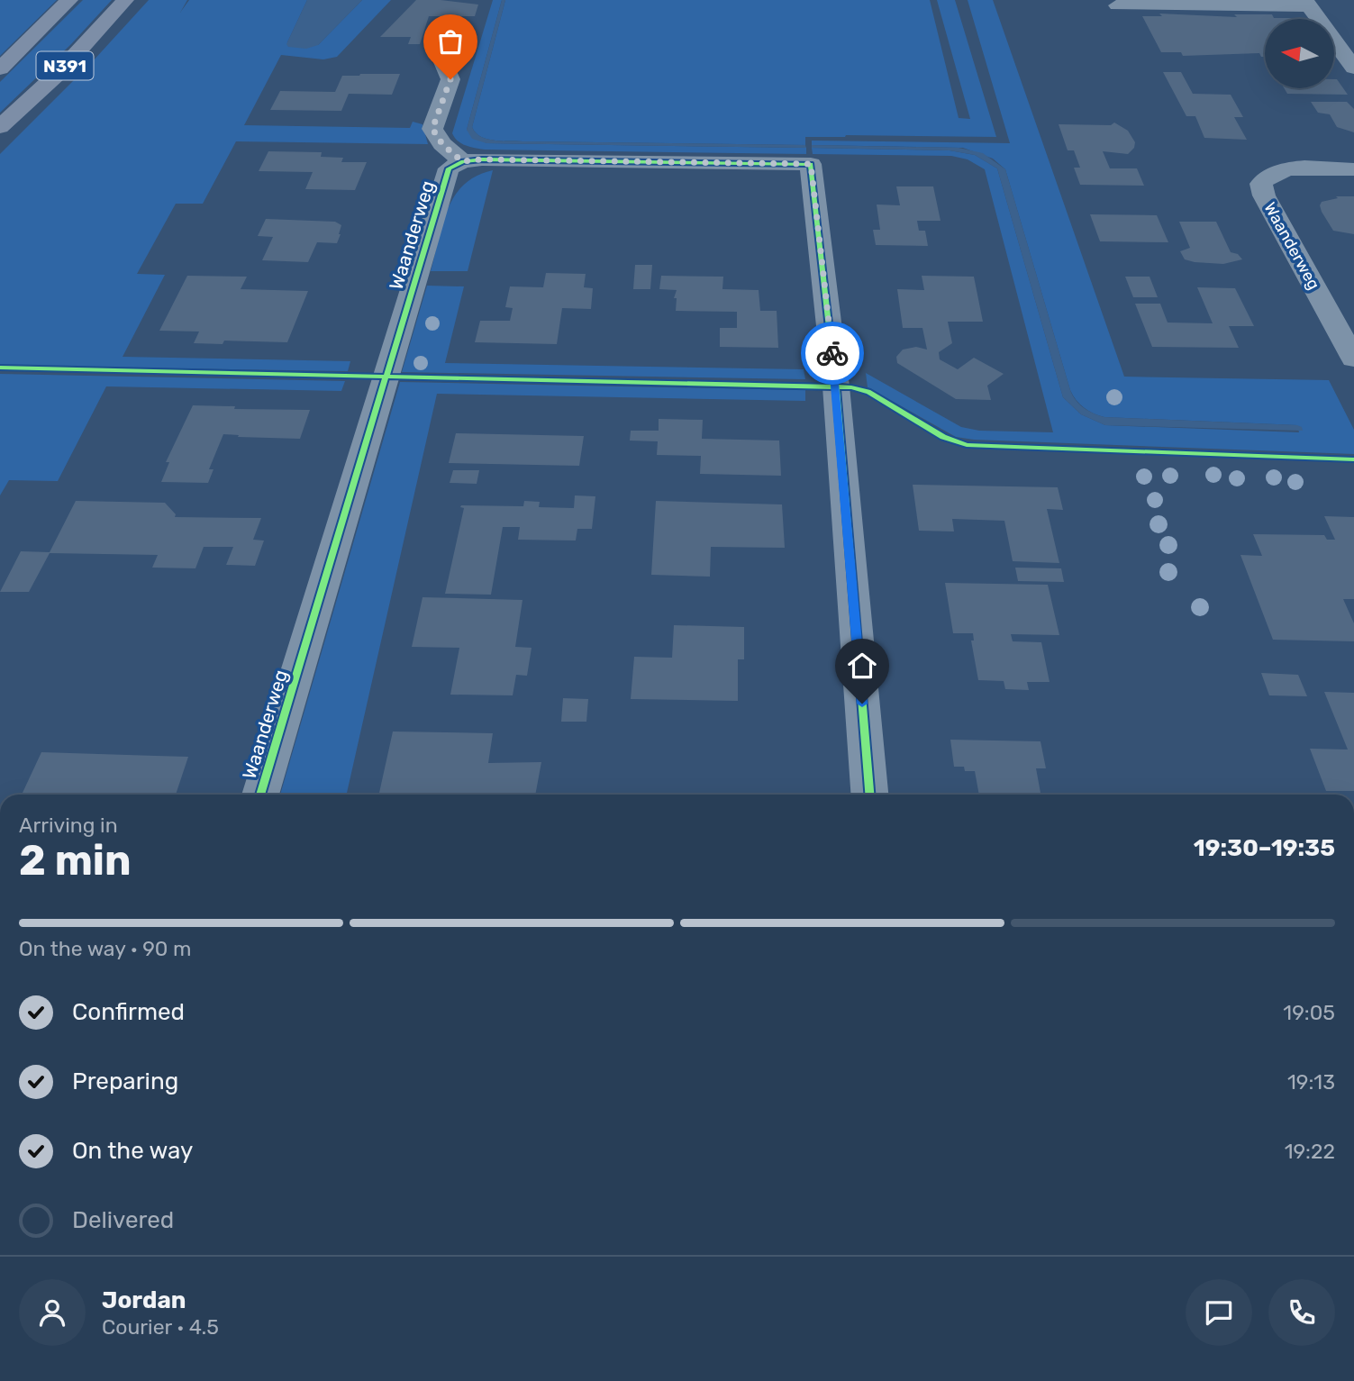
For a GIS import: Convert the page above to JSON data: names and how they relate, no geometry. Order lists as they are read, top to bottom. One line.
{"streets":{"main road":["N391"],"street":["Waanderweg"]},"north":"left","page":{"heading":["2 min","Arriving in","19:30–19:35"],"panel":["Jordan","Courier · 4.5"],"bar":"On the way · 90 m","list":[["Confirmed","19:05"],["Preparing","19:13"],["On the way","19:22"],"Delivered"]}}
